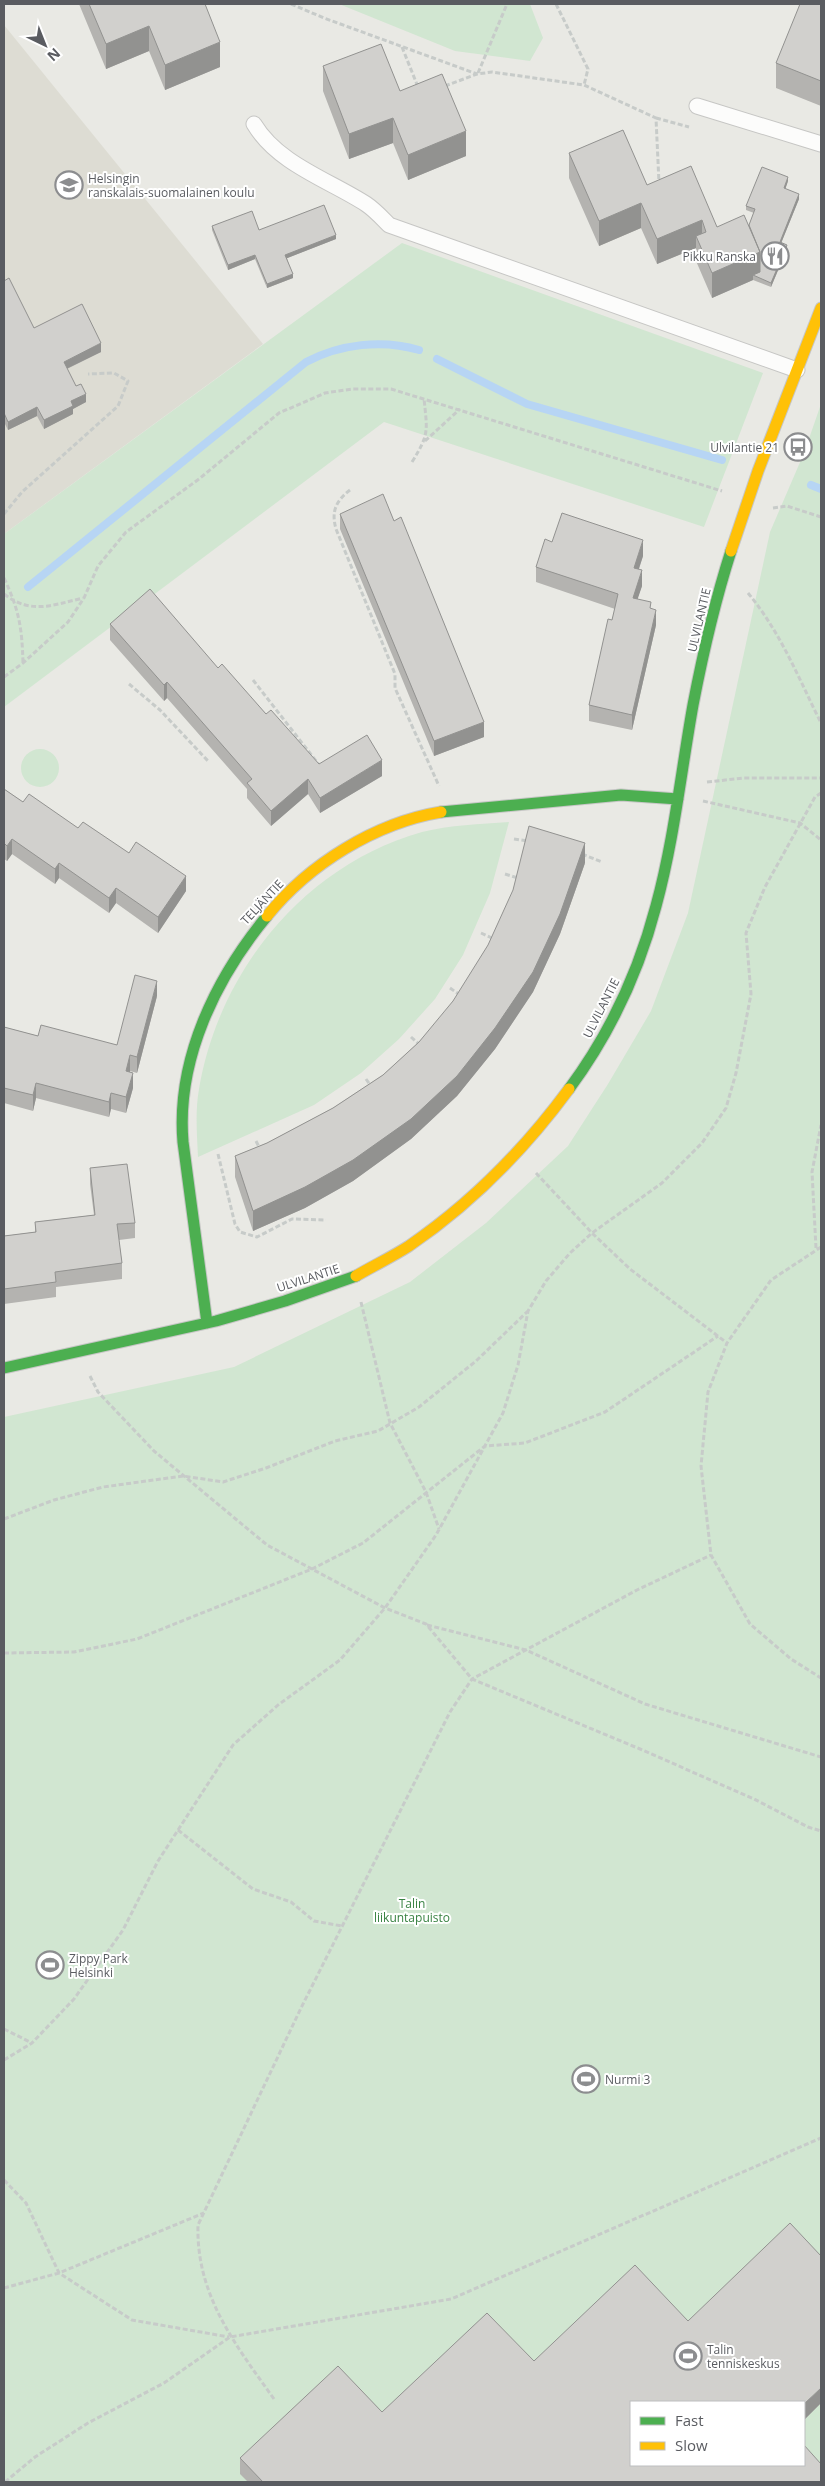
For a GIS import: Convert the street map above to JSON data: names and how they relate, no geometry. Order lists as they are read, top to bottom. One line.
{"streets":{"street":["ULVILANTIE","TELJÄNTIE"]},"crossings":[["ULVILANTIE","TELJÄNTIE"]],"parks":["Talin liikuntapuisto"],"places":{"school or university":["Helsingin ranskalais-suomalainen koulu"],"restaurant":["Pikku Ranska"],"bus stop":["Ulvilantie 21"],"sports":["Zippy Park Helsinki","Nurmi 3","Talin tenniskeskus"]},"legend":["Fast","Slow"],"north":"bottom right"}
